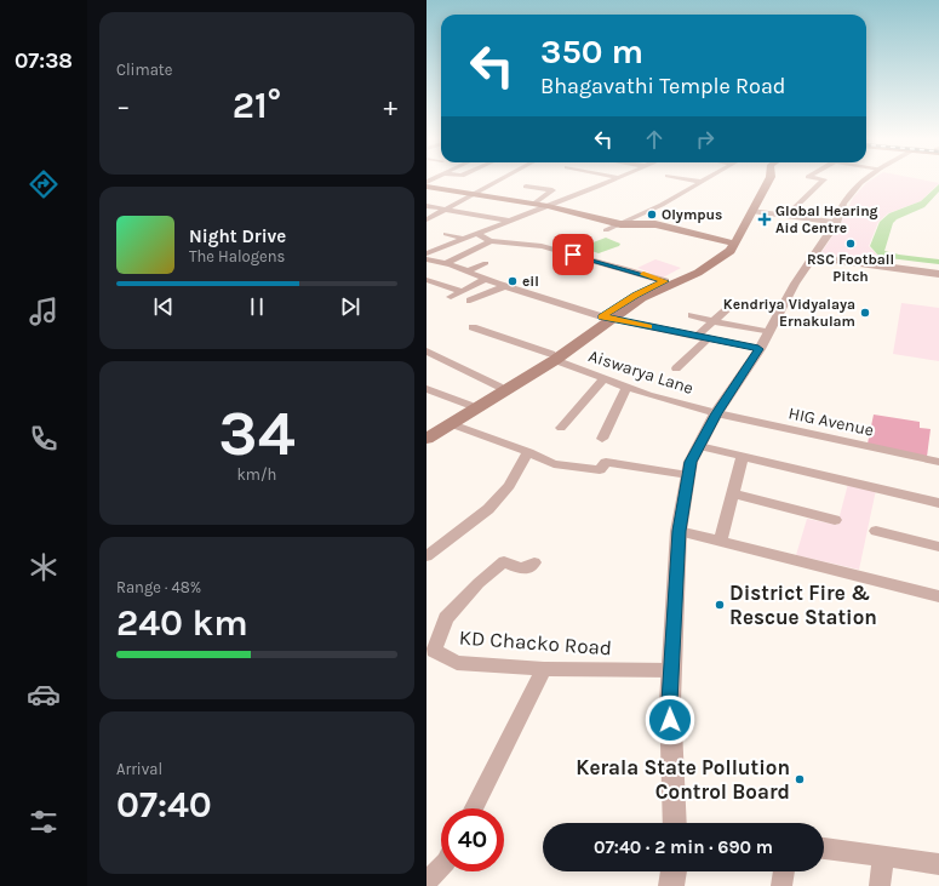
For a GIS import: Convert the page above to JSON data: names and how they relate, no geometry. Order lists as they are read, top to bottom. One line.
{"streets":{"street":["Aiswarya Lane","HIG Avenue","KD Chacko Road"]},"crossings":[["Aiswarya Lane","HIG Avenue"]],"places":{"other":["Olympus","RSC Football Pitch","eil","Kendriya Vidyalaya Ernakulam","District Fire & Rescue Station","Kerala State Pollution Control Board"],"health":["Global Hearing Aid Centre"]},"page":{"tabs":"07:38","tile":["Climate",["34","km/h"],["Range · 48%","240 km"],["Arrival","07:40"]],"turn":["350 m","Bhagavathi Temple Road"],"heat":["−","21°","+"],"song":["Night Drive","The Halogens"],"limit":"40","trip":"07:40 · 2 min · 690 m"}}
